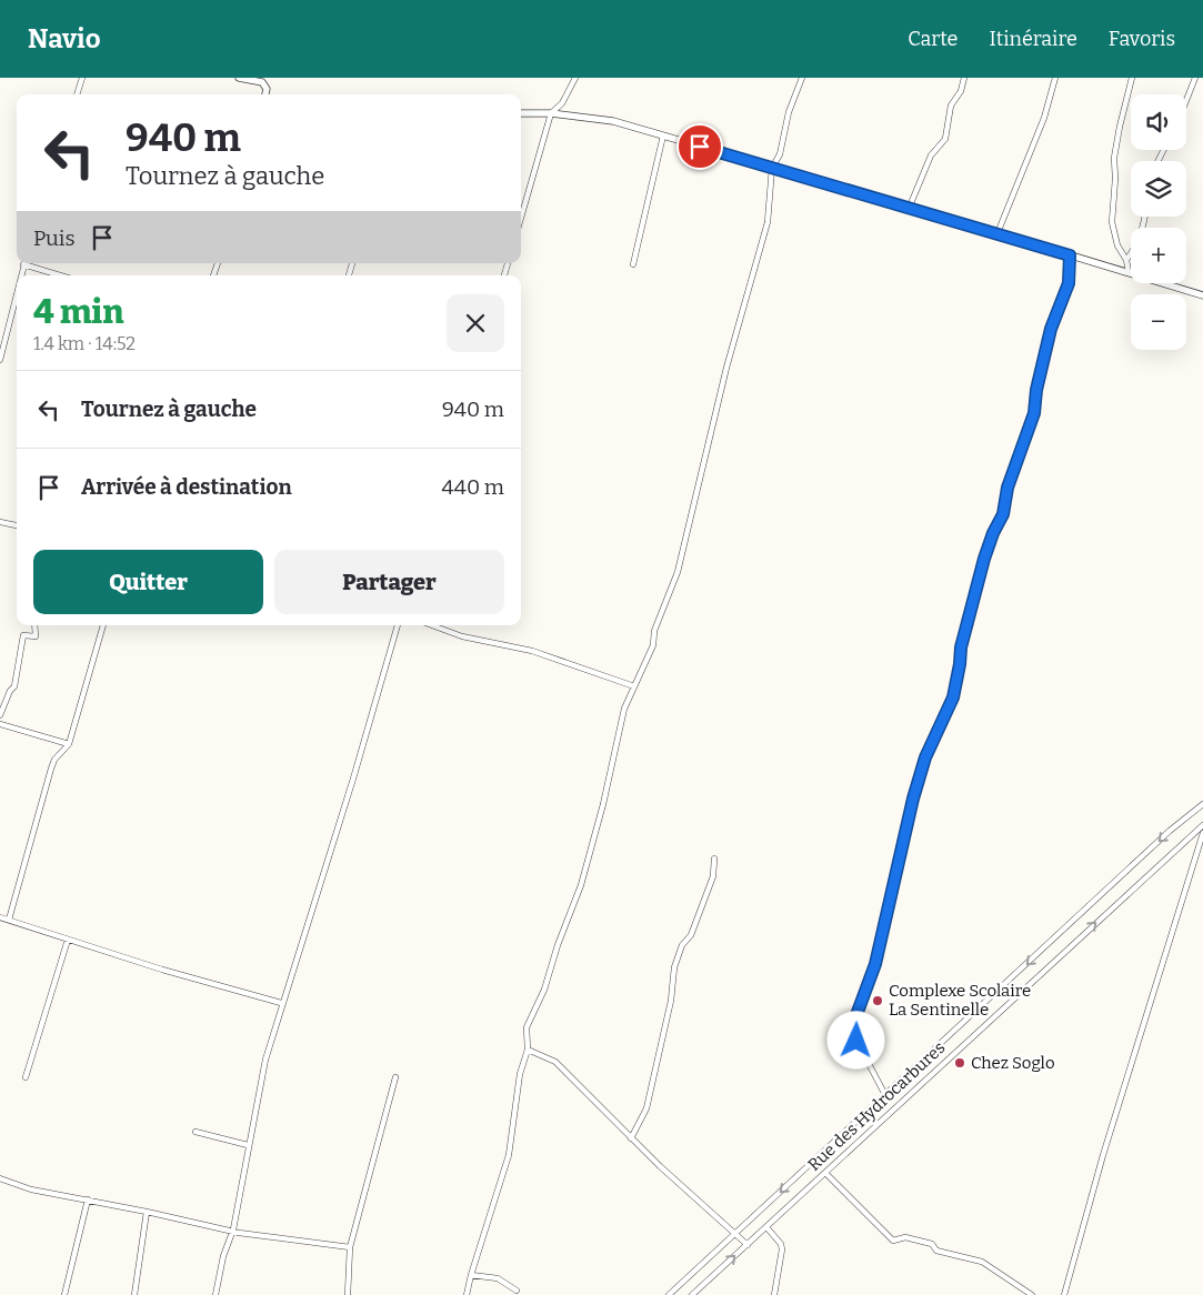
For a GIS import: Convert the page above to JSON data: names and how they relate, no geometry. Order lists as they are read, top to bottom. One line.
{"streets":{"street":["Rue des Hydrocarbures"]},"places":["Complexe Scolaire La Sentinelle","Chez Soglo"],"page":{"header":"Navio","nav":["Carte","Itinéraire","Favoris"],"map_buttons":["+","−"],"turn":["940 m","Tournez à gauche"],"then":"Puis","heading":["4 min","1.4 km · 14:52"],"list":[{"name":"Tournez à gauche","value":"940 m"},{"name":"Arrivée à destination","value":"440 m"}],"buttons":["Quitter","Partager"]}}
